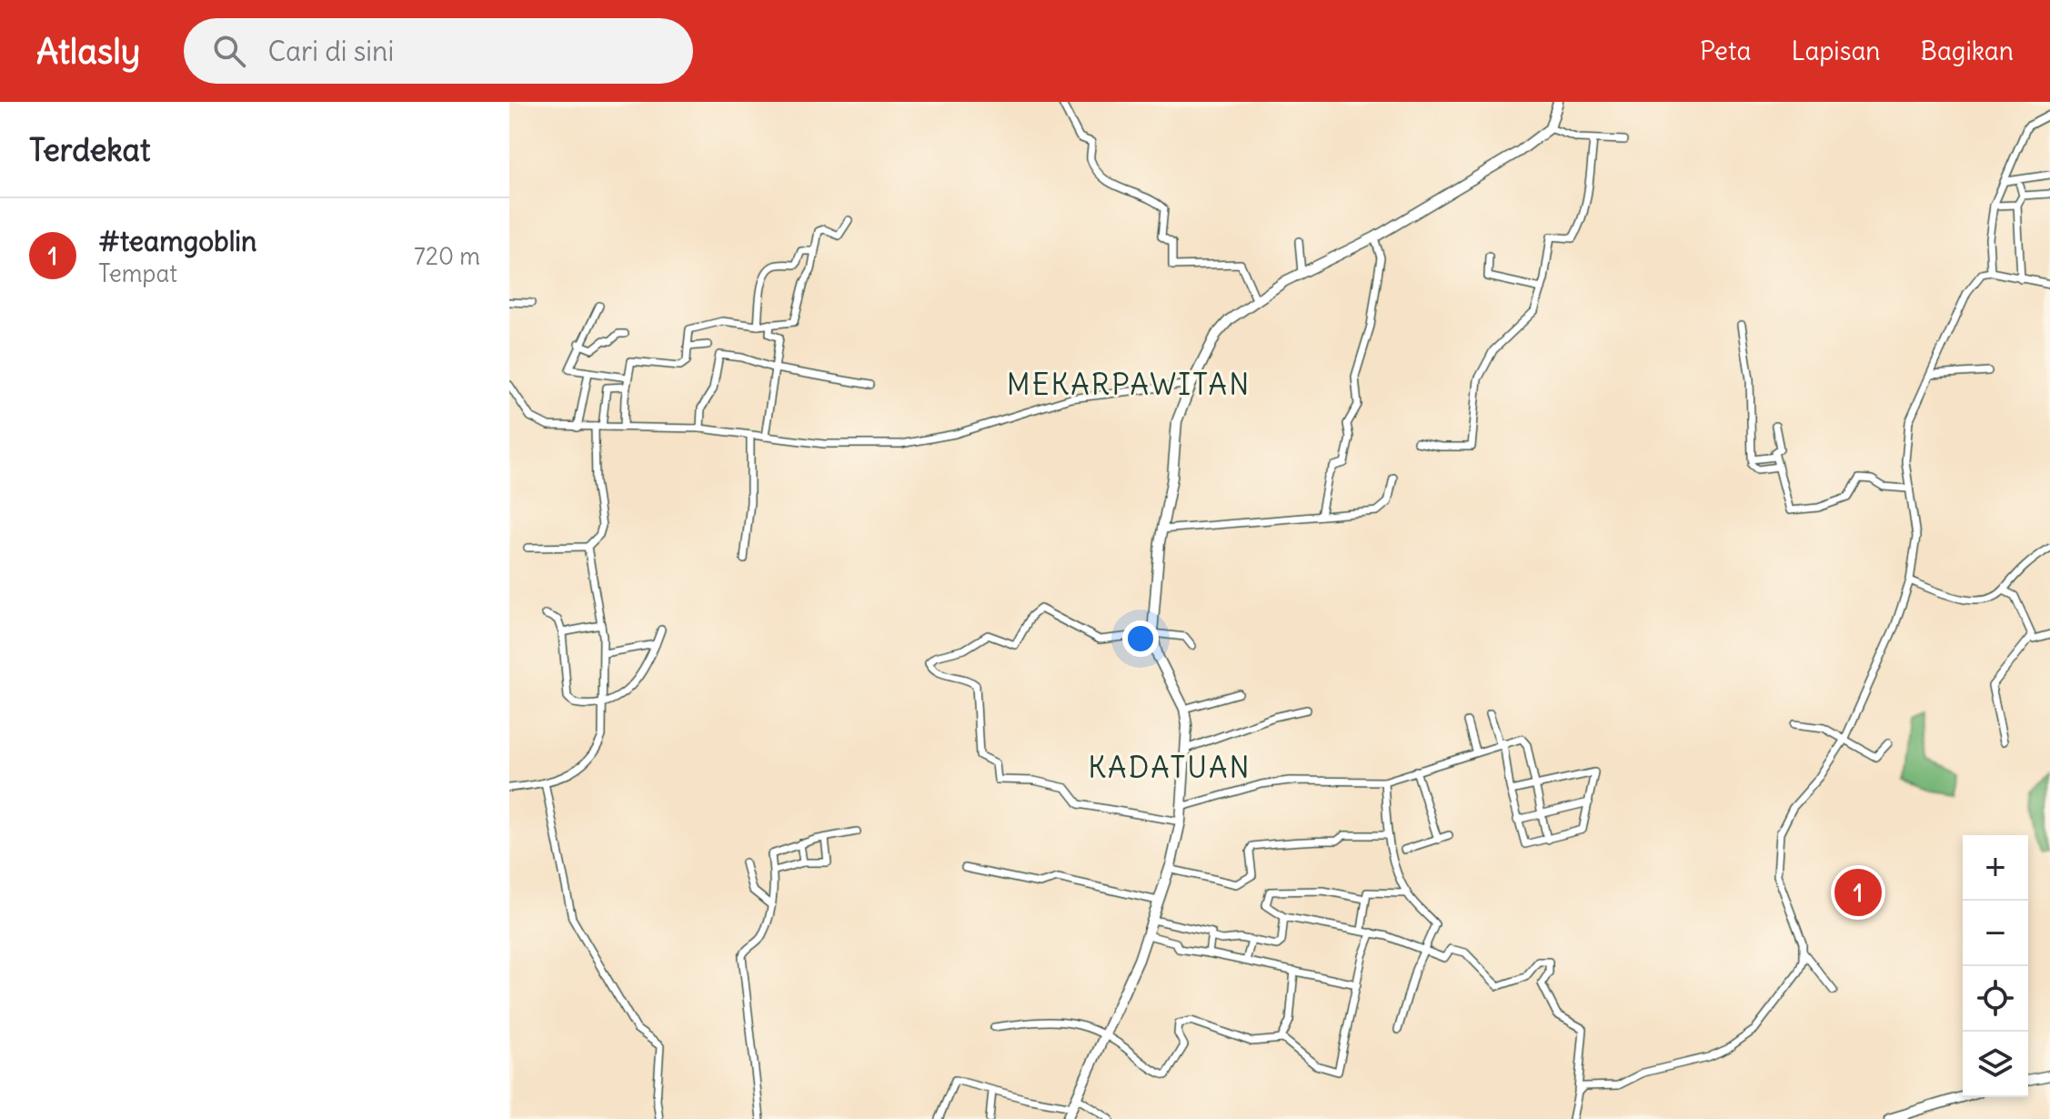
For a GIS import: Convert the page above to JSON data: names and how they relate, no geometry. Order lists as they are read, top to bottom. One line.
{"districts":["MEKARPAWITAN","KADATUAN"],"page":{"header":"Atlasly","search":"Cari di sini","nav":["Peta","Lapisan","Bagikan"],"heading":"Terdekat","list":[{"mark":"1","name":"#teamgoblin","note":"Tempat","value":"720 m"}],"map_buttons":["+","−"],"pins":"1"}}
